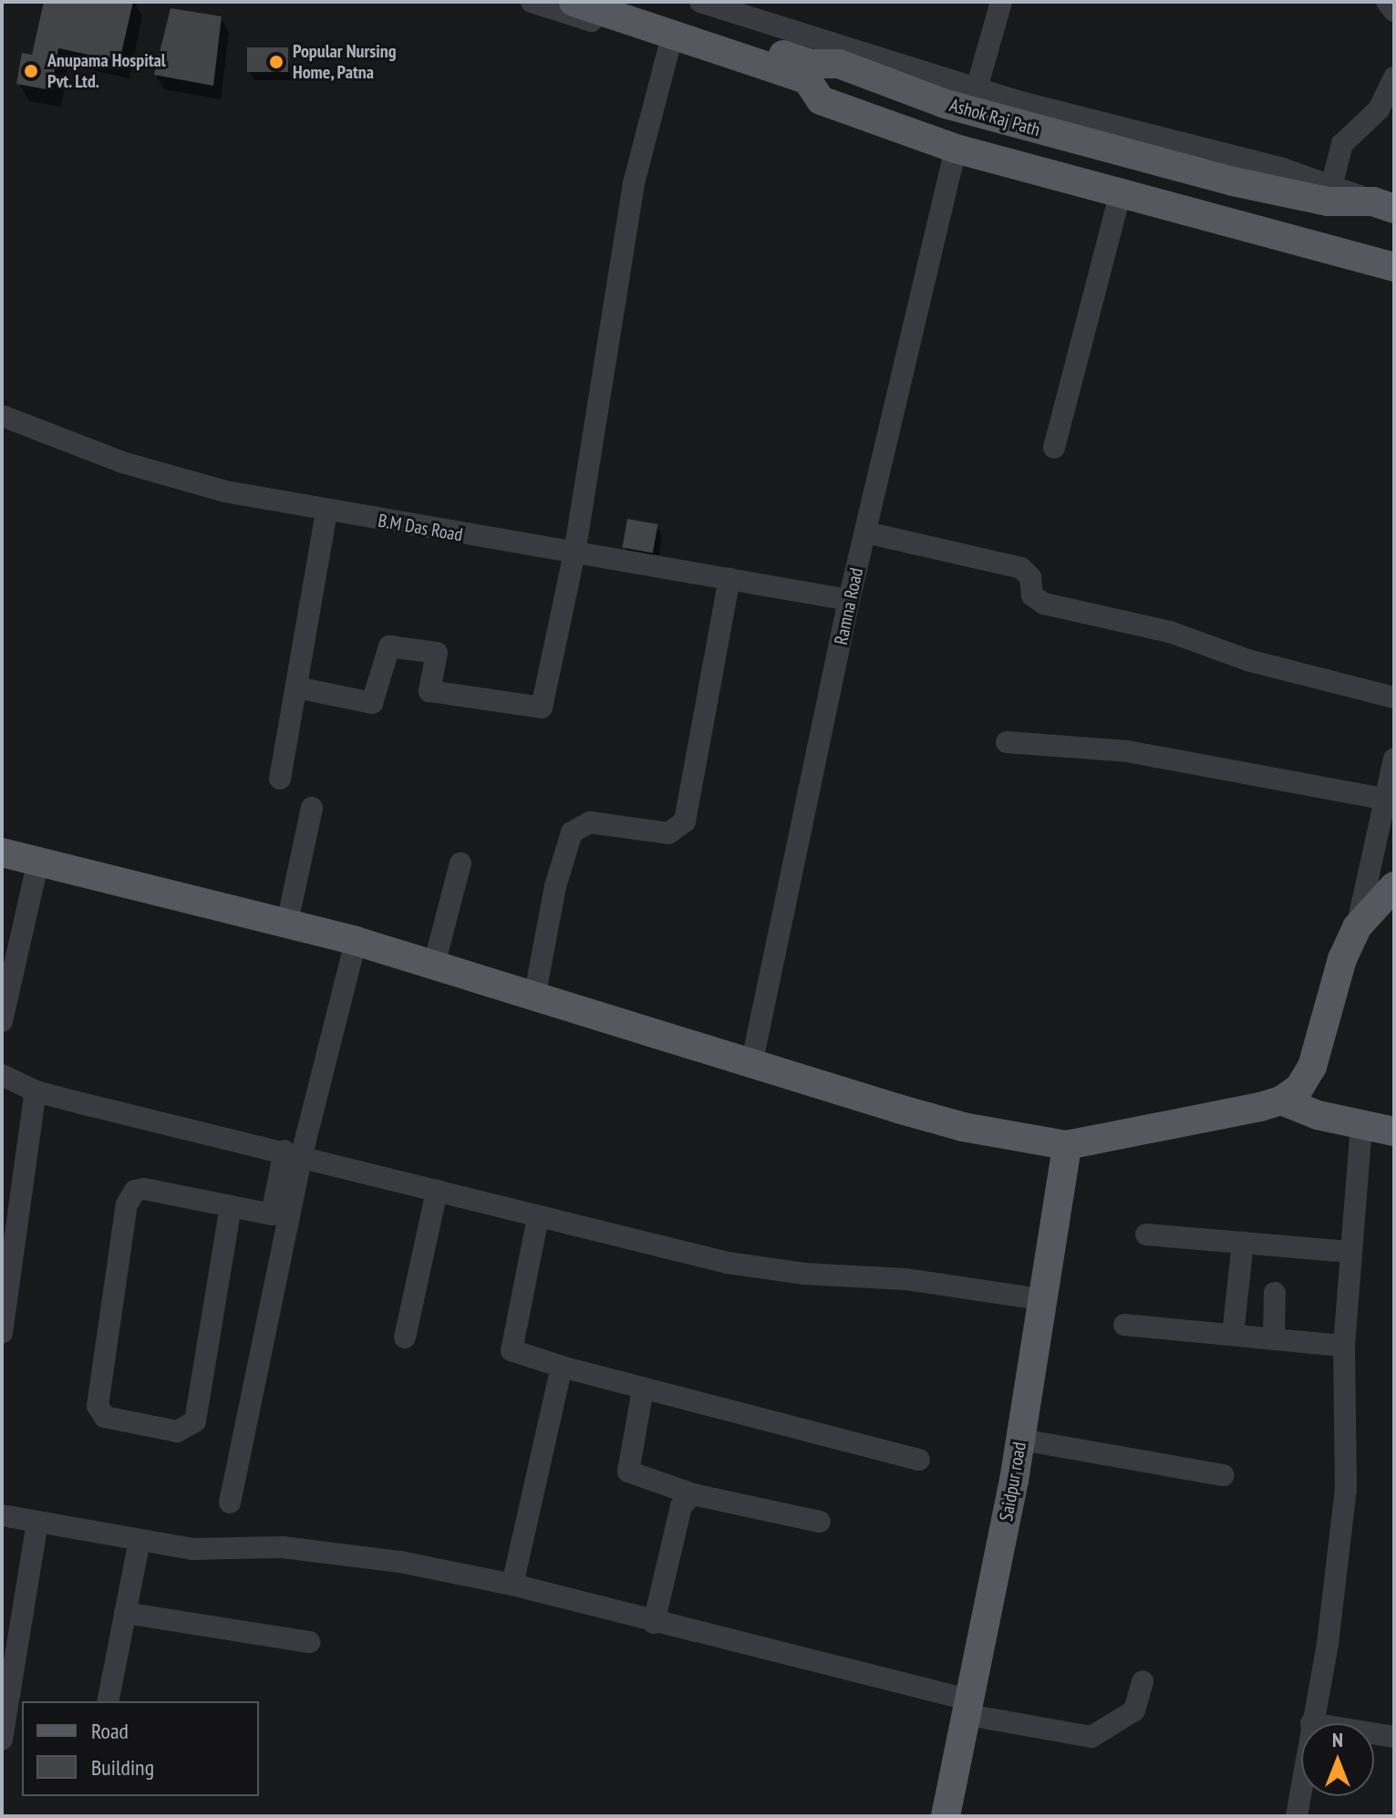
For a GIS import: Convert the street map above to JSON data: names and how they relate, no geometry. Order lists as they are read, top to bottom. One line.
{"streets":{"main road":["Ashok Raj Path","Saidpur road"],"street":["B.M Das Road","Ramna Road"]},"crossings":[["B.M Das Road","Ramna Road"]],"places":["Popular Nursing Home, Patna","Anupama Hospital Pvt. Ltd."],"legend":["Road","Building"],"north":"top"}
